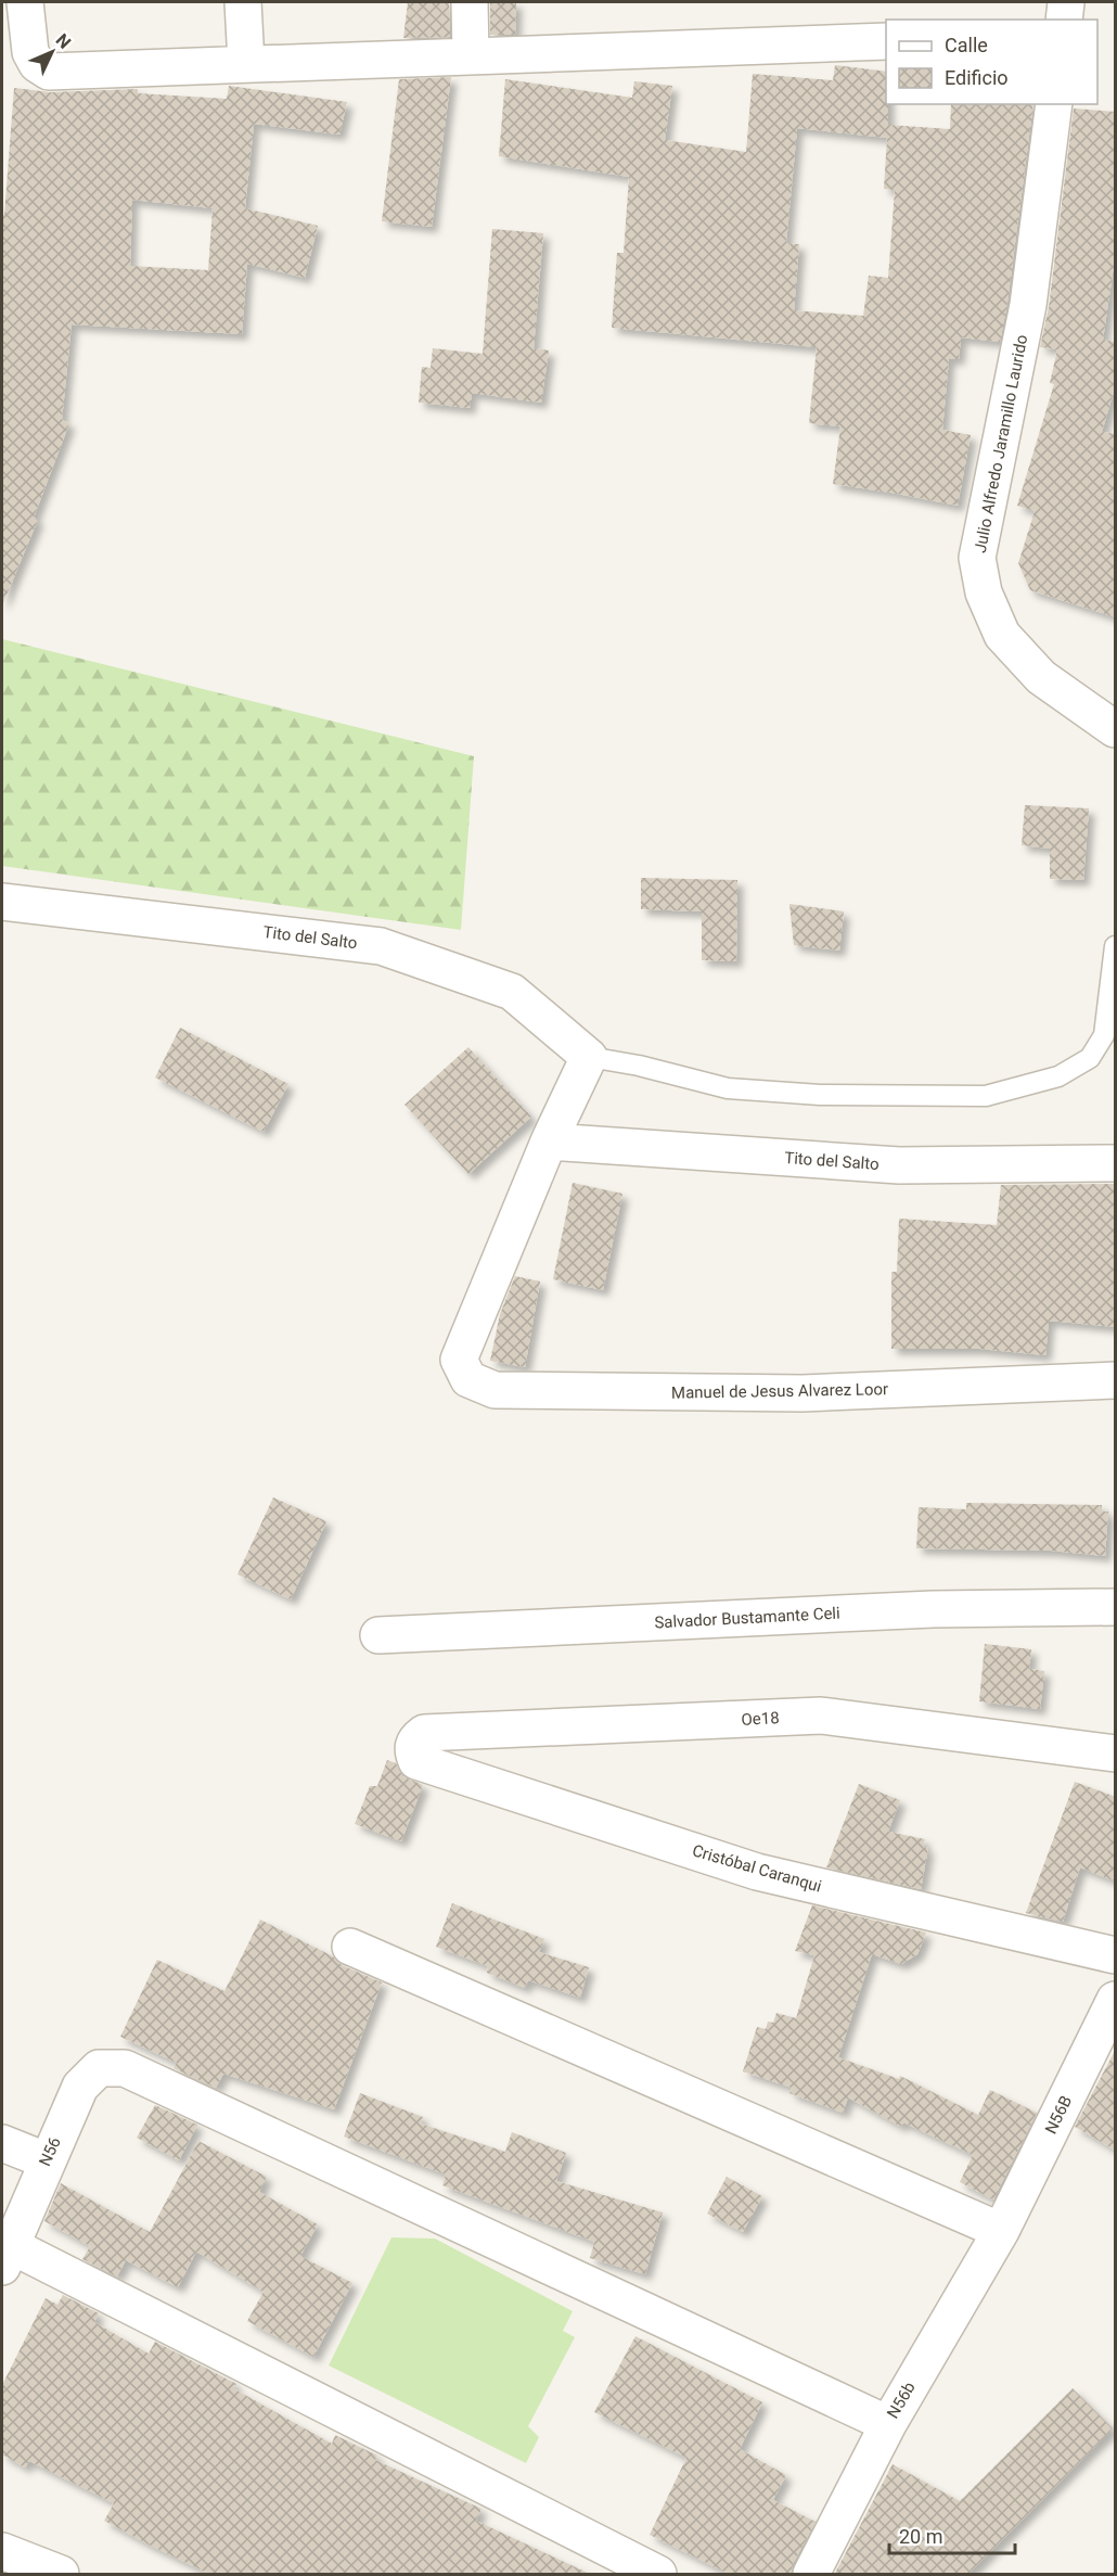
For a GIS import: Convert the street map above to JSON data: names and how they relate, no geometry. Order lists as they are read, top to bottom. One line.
{"streets":{"street":["Julio Alfredo Jaramillo Laurido","Tito del Salto","Manuel de Jesus Alvarez Loor","Salvador Bustamante Celi","Oe18","Cristóbal Caranqui","N56B","N56","N56b"]},"crossings":[["Tito del Salto","Manuel de Jesus Alvarez Loor"],["Oe18","Cristóbal Caranqui"],["N56B","N56b"],["N56","N56b"]],"legend":["Calle","Edificio"],"scale_bar":"20 m","north":"top right"}
